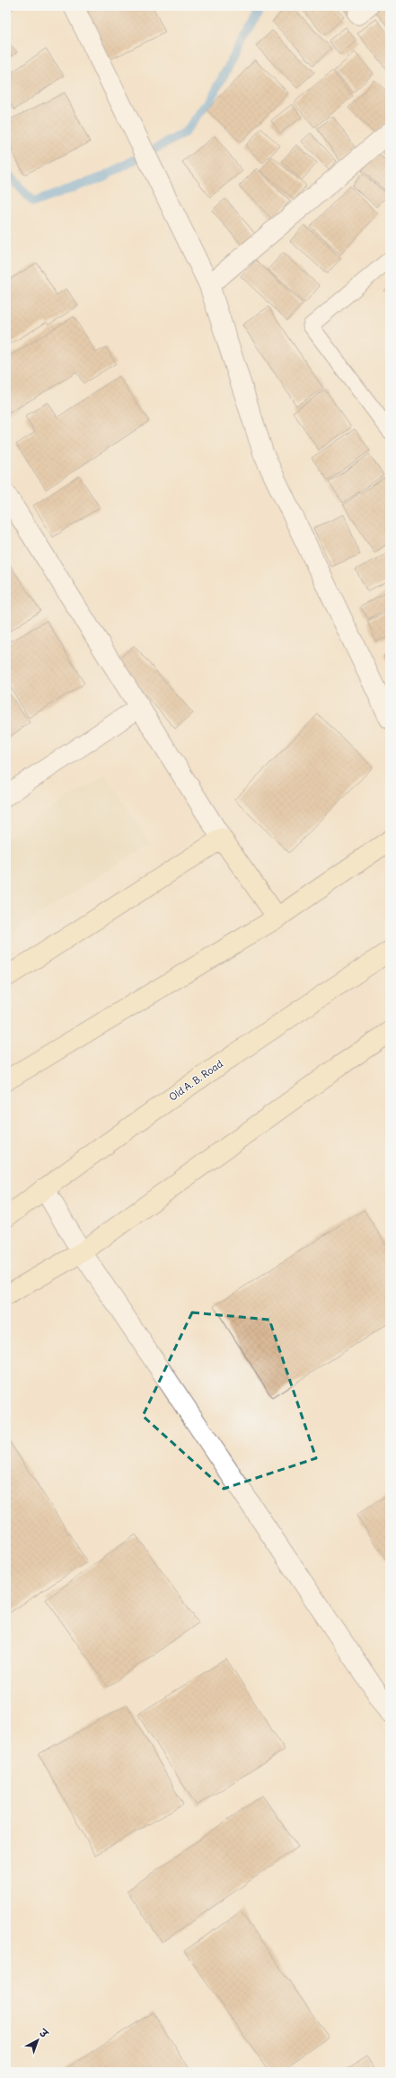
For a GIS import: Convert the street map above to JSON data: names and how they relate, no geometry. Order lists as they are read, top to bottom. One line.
{"streets":{"main road":["Old A. B. Road"]},"north":"top right"}
